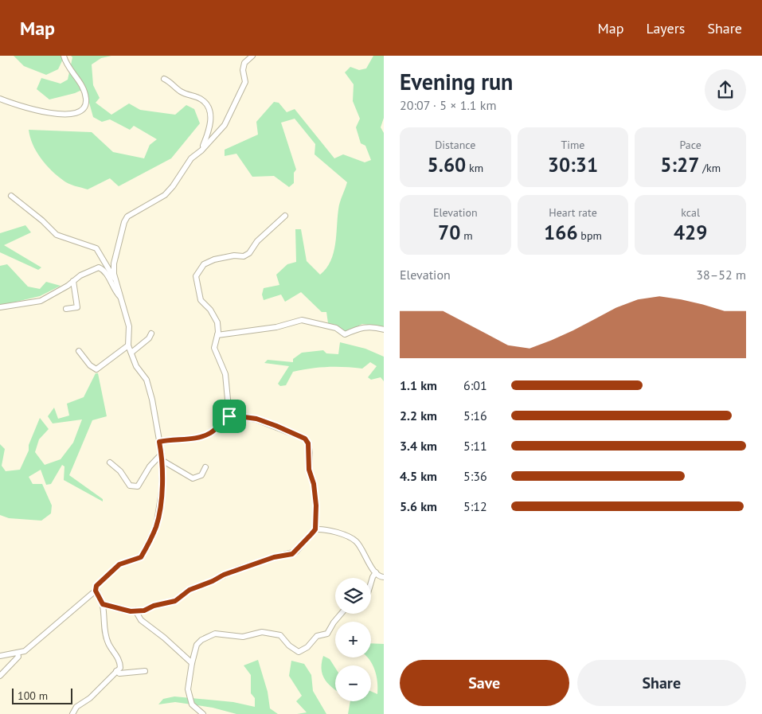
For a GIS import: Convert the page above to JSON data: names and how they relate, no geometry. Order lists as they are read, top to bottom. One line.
{"scale_bar":"100 m","page":{"header":"Map","nav":["Map","Layers","Share"],"heading":["Evening run","20:07 · 5 × 1.1 km"],"stats":[["Distance","5.60 km"],["Time","30:31"],["Pace","5:27 /km"],["Elevation","70 m"],["Heart rate","166 bpm"],["kcal","429"]],"chart":["Elevation","38–52 m"],"list":[{"name":"1.1 km","note":"6:01"},{"name":"2.2 km","note":"5:16"},{"name":"3.4 km","note":"5:11"},{"name":"4.5 km","note":"5:36"},{"name":"5.6 km","note":"5:12"}],"map_buttons":["+","−"],"buttons":["Save","Share"],"scale":"100 m"}}
